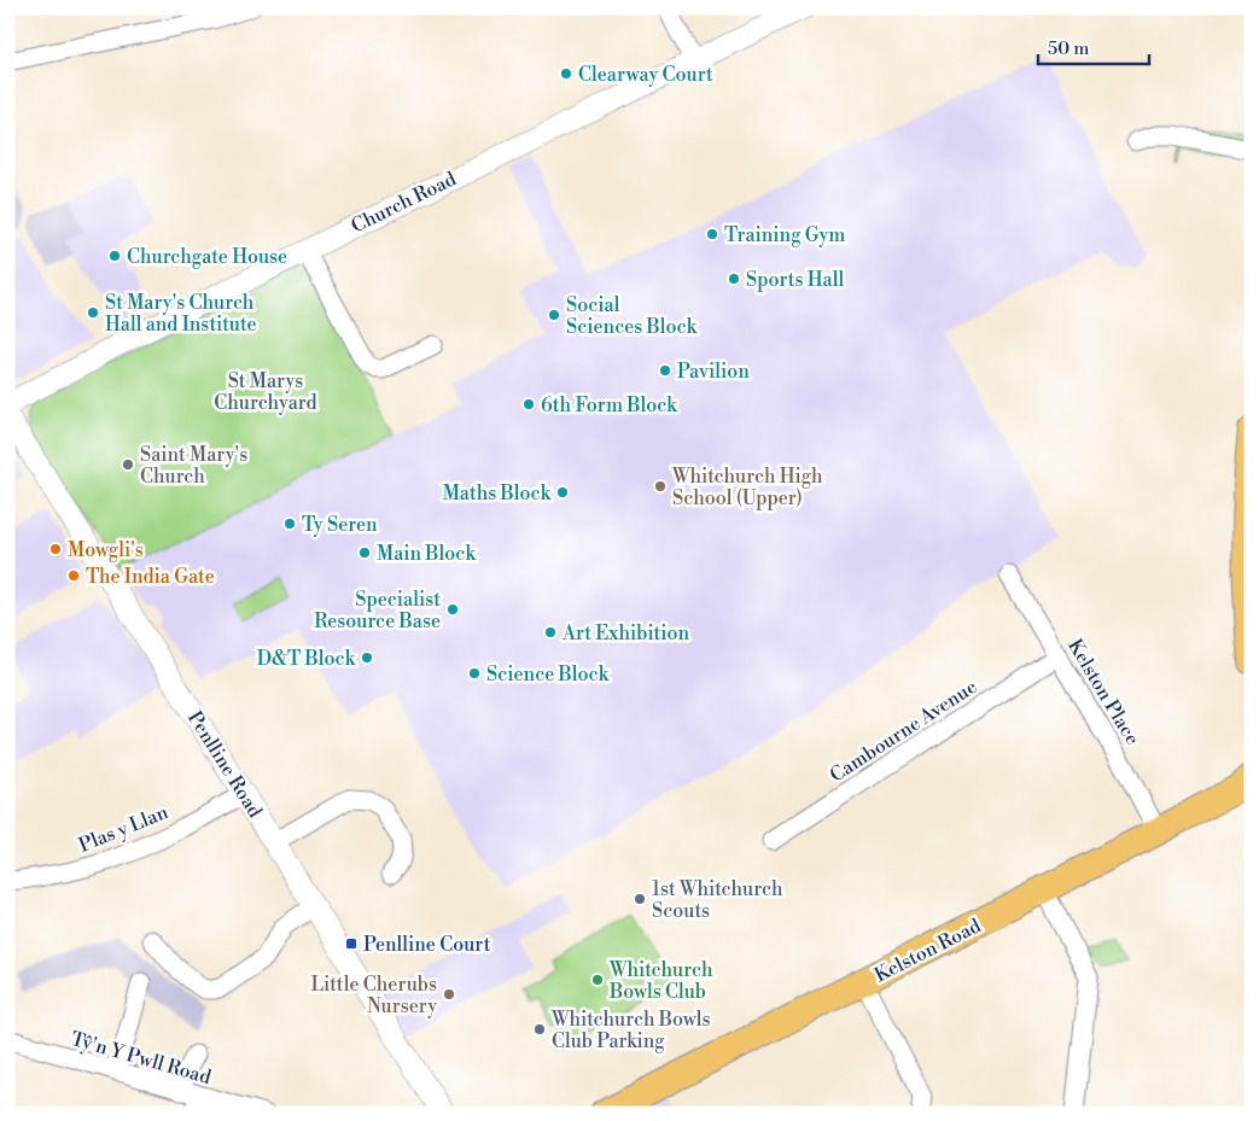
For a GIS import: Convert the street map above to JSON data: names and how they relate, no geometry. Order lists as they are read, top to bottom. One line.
{"streets":{"main road":["Kelston Road"],"street":["Church Road","Kelston Place","Cambourne Avenue","Penlline Road","Plas y Llan","Tŷ'n Y Pwll Road"]},"crossings":[["Kelston Place","Cambourne Avenue"],["Kelston Place","Kelston Road"],["Penlline Road","Plas y Llan"]],"parks":["St Marys Churchyard"],"places":{"other":["Clearway Court","Training Gym","Churchgate House","Sports Hall","St Mary's Church Hall and Institute","Social Sciences Block","Pavilion","6th Form Block","Saint Mary's Church","Whitchurch High School (Upper)","Maths Block","Ty Seren","Mowgli's","Main Block","The India Gate","Specialist Resource Base","Art Exhibition","D&T Block","Science Block","1st Whitchurch Scouts","Whitchurch Bowls Club","Little Cherubs Nursery","Whitchurch Bowls Club Parking"],"transit":["Penlline Court"]},"scale_bar":"50 m"}
